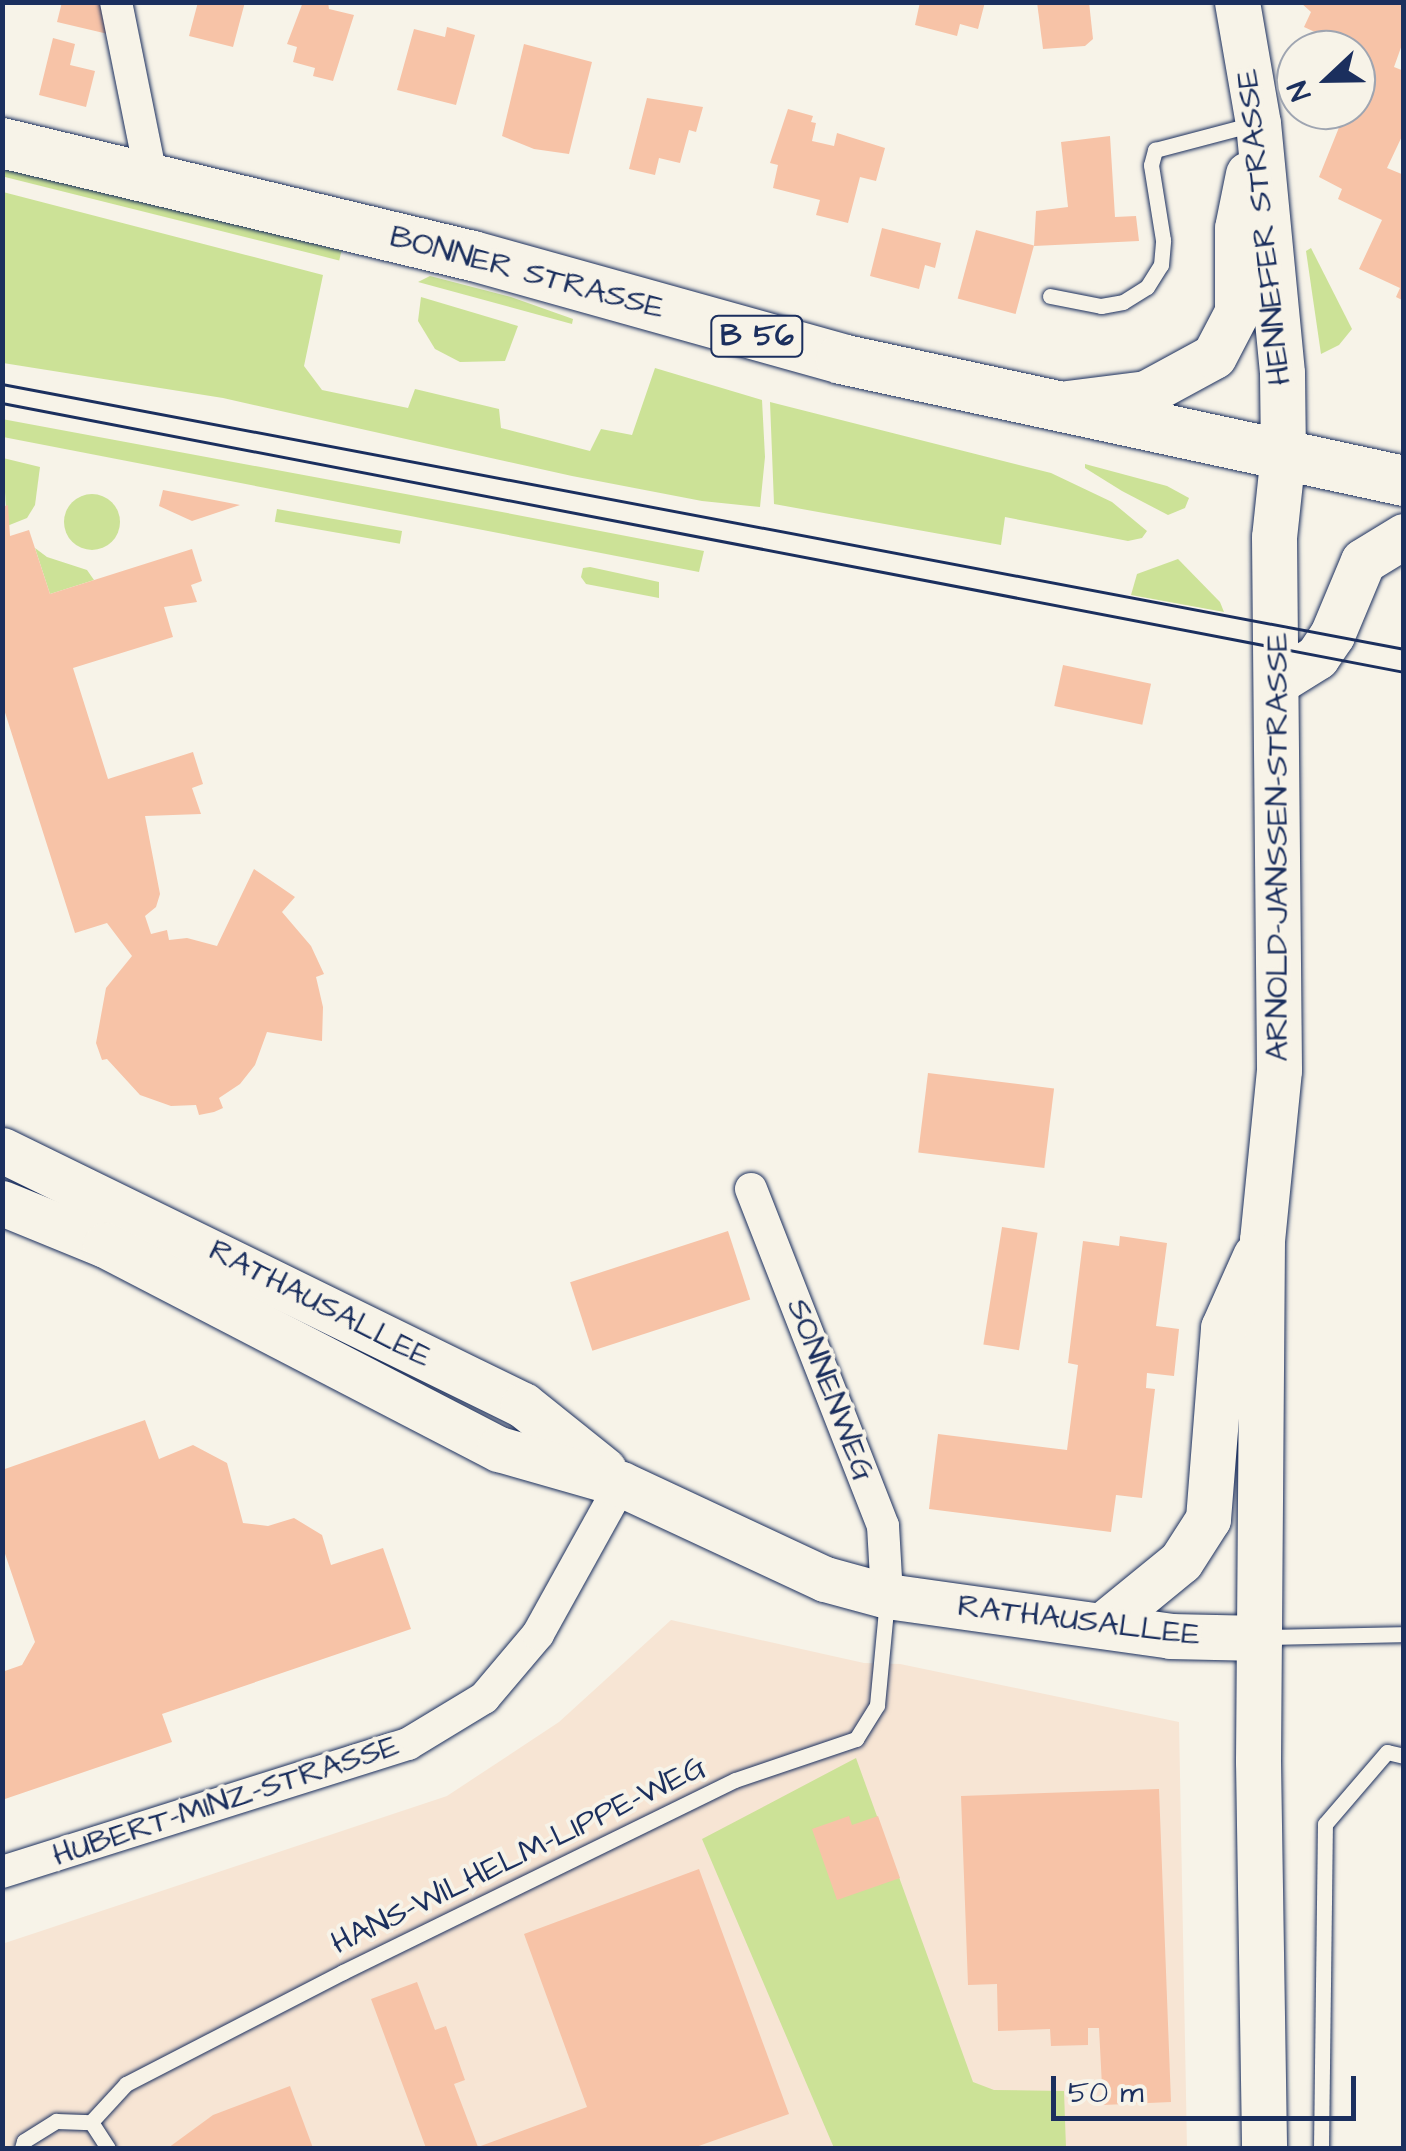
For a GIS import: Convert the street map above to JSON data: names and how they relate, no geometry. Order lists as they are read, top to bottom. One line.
{"streets":{"main road":["HENNEFER STRASSE","BONNER STRASSE","B 56","ARNOLD-JANSSEN-STRASSE","RATHAUSALLEE"],"street":["SONNENWEG","HUBERT-MINZ-STRASSE"],"lane":["HANS-WILHELM-LIPPE-WEG"]},"crossings":[["HENNEFER STRASSE","BONNER STRASSE"],["HENNEFER STRASSE","ARNOLD-JANSSEN-STRASSE"],["BONNER STRASSE","ARNOLD-JANSSEN-STRASSE"],["ARNOLD-JANSSEN-STRASSE","RATHAUSALLEE"],["RATHAUSALLEE","SONNENWEG"],["RATHAUSALLEE","HUBERT-MINZ-STRASSE"],["RATHAUSALLEE","HANS-WILHELM-LIPPE-WEG"],["SONNENWEG","HANS-WILHELM-LIPPE-WEG"]],"scale_bar":"50 m","north":"left"}
